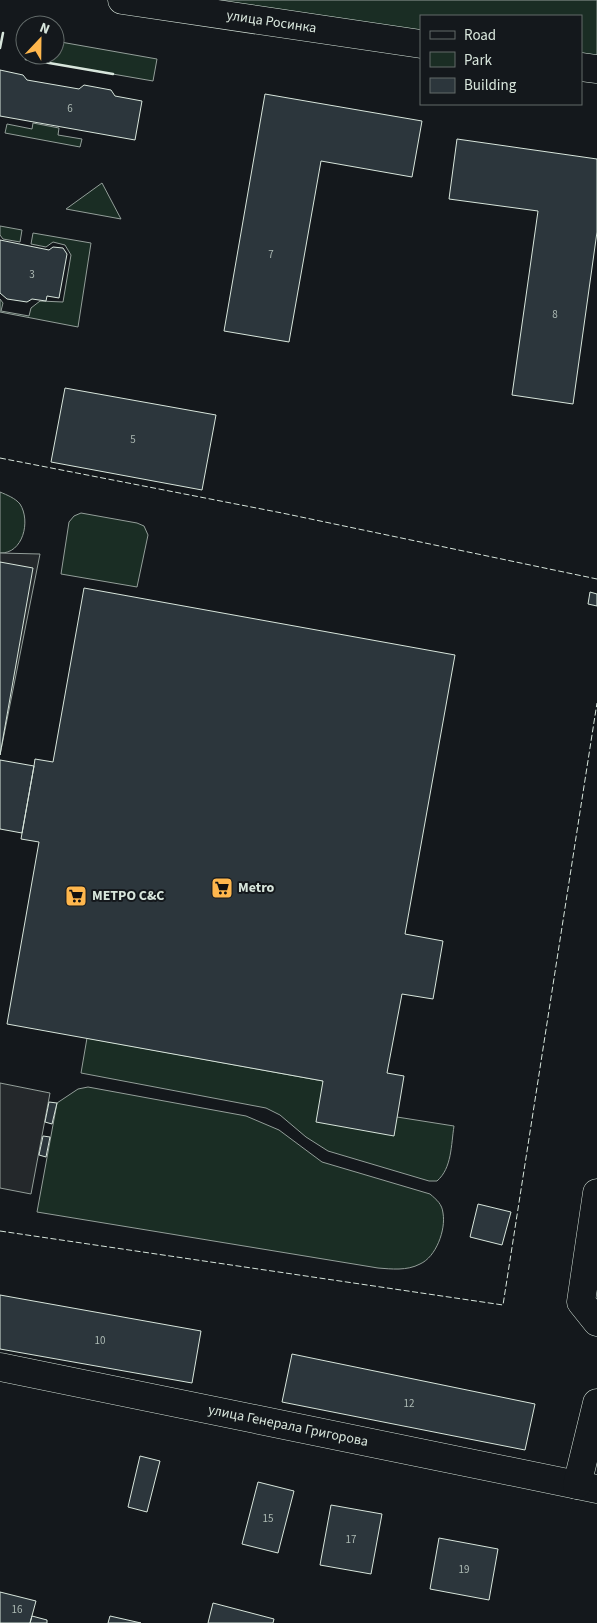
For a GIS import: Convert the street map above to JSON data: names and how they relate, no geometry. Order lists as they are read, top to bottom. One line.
{"streets":{"street":["улица Росинка","улица Генерала Григорова"]},"places":{"supermarket":["Metro","МЕТРО С&С"]},"house_numbers":["6","7","3","8","5","10","12","15","17","19","16"],"legend":["Road","Park","Building"],"north":"top"}
